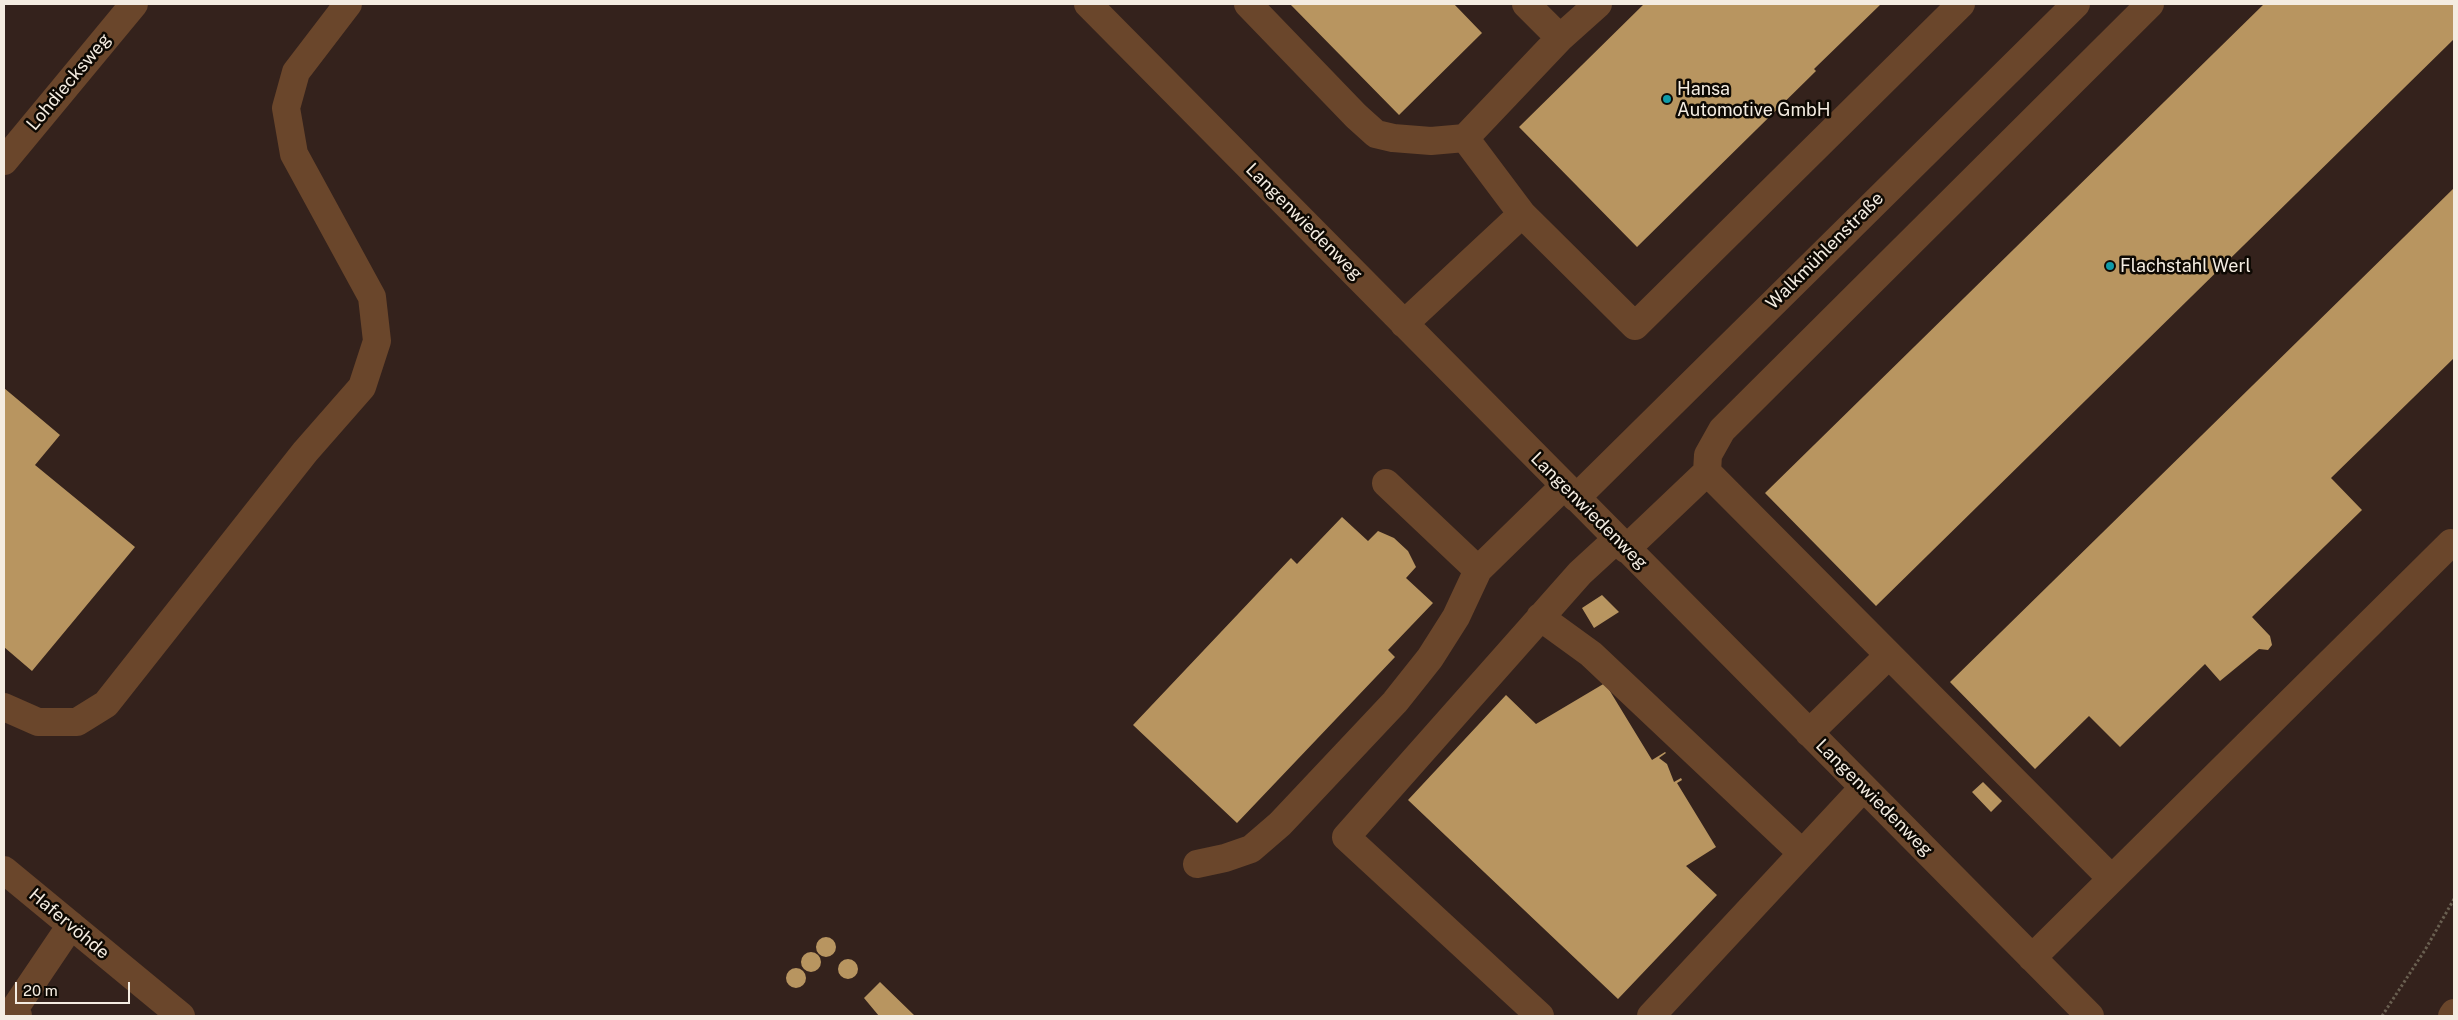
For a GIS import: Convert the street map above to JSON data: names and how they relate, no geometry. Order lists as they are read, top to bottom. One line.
{"streets":{"street":["Lohdiecksweg","Langenwiedenweg","Walkmühlenstraße","Hafervöhde"]},"crossings":[["Langenwiedenweg","Walkmühlenstraße"]],"places":["Hansa Automotive GmbH","Flachstahl Werl"],"scale_bar":"20 m"}
